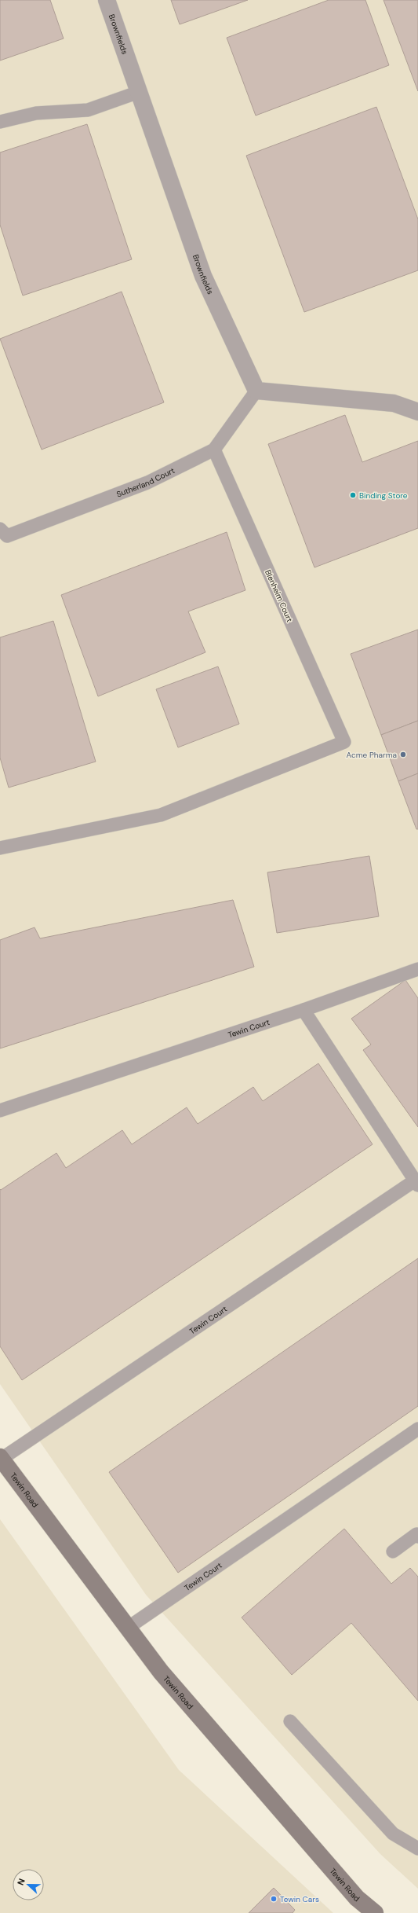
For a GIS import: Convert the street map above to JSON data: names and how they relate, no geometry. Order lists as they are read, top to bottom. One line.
{"streets":{"street":["Brownfields","Tewin Road"],"lane":["Sutherland Court","Blenheim Court","Tewin Court"]},"crossings":[["Brownfields","Sutherland Court"],["Sutherland Court","Blenheim Court"],["Tewin Court","Tewin Road"]],"places":["Binding Store","Acme Pharma","Tewin Cars"],"north":"left"}
